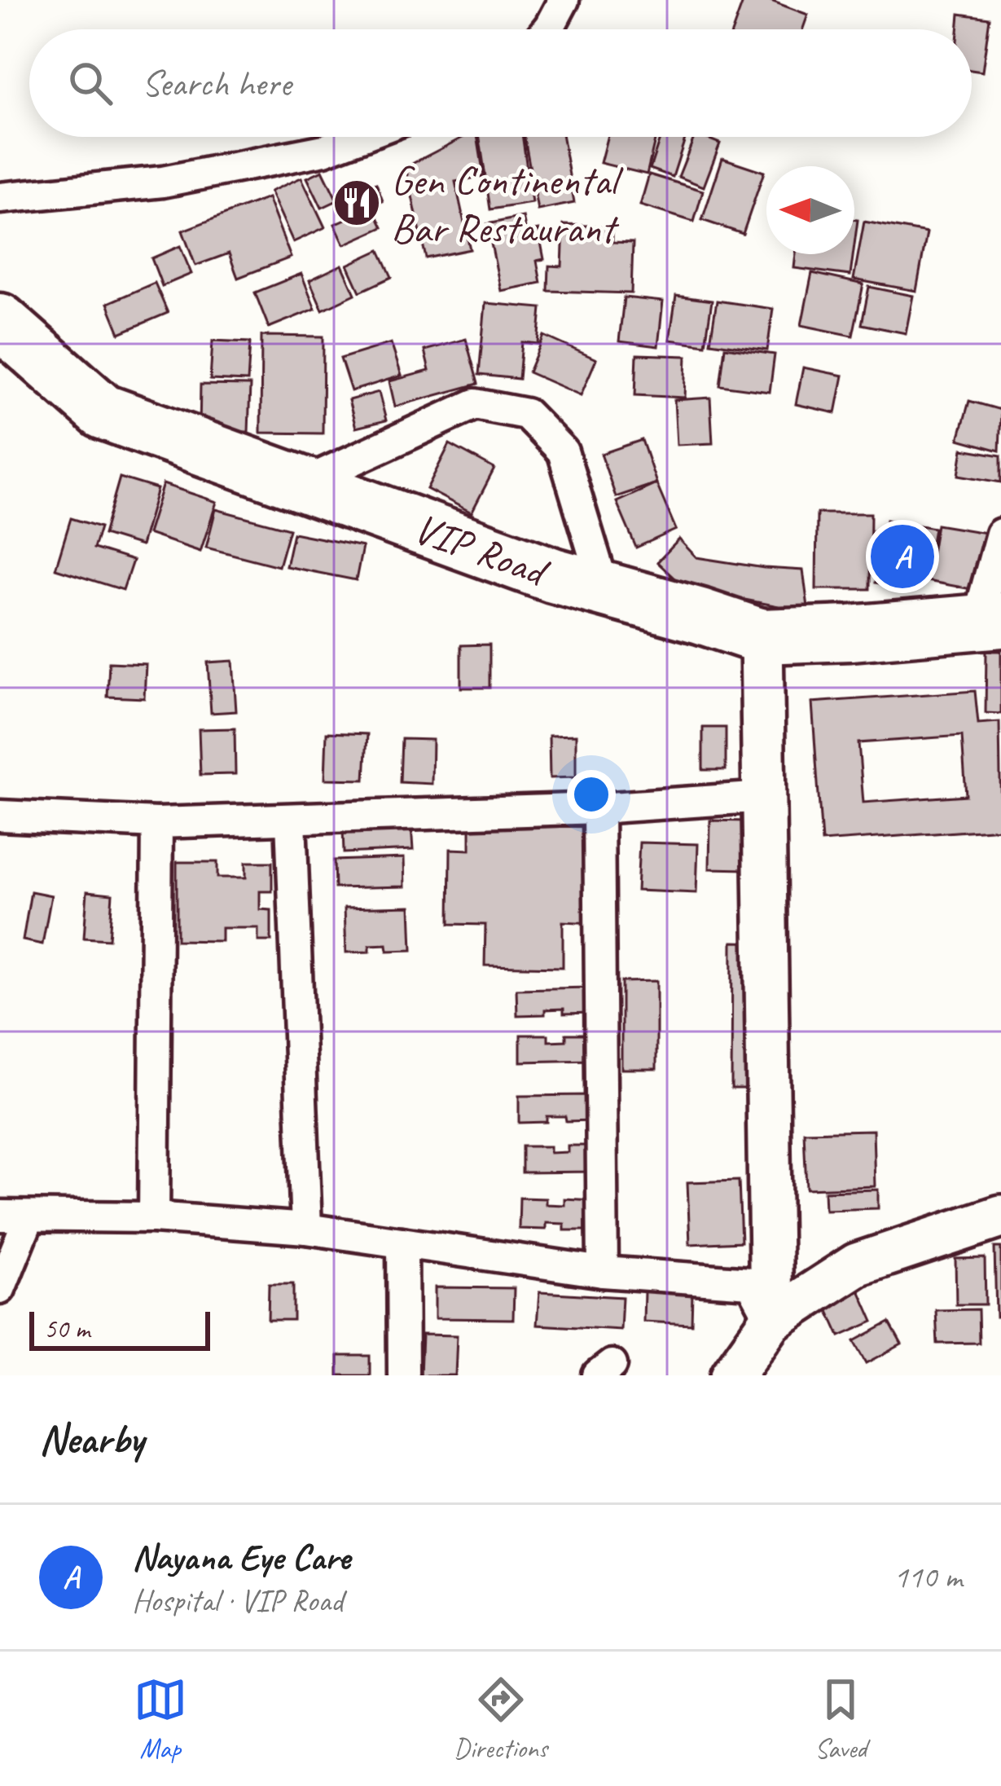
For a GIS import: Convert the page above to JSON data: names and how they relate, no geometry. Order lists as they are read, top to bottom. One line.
{"streets":{"highway":["VIP Road"]},"places":{"restaurant":["Gen Continental Bar Restaurant"]},"scale_bar":"50 m","north":"left","page":{"search":"Search here","pins":"A","scale":"50 m","heading":"Nearby","list":[{"mark":"A","name":"Nayana Eye Care","note":"Hospital · VIP Road","value":"110 m"}],"nav":["Map","Directions","Saved"]}}
